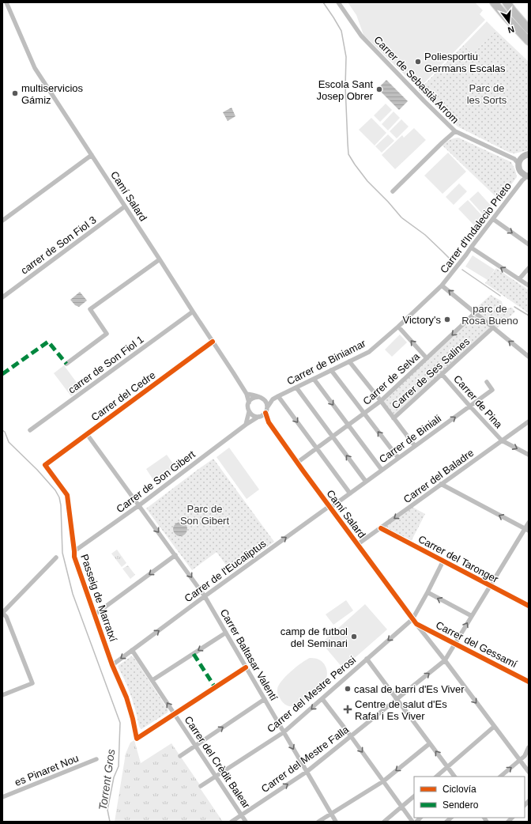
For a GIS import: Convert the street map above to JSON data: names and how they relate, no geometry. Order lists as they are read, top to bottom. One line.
{"streets":{"street":["Carrer de Sebastià Arrom","Camí Salard","Carrer d'Indalecio Prieto","carrer de Son Fiol 3","Carrer de Biniamar","carrer de Son Fiol 1","Carrer de Ses Salines","Carrer de Selva","Carrer del Cedre","Carrer de Pina","Carrer de Biniali","Carrer del Baladre","Carrer de Son Gibert","Carrer del Taronger","Carrer de l'Eucaliptus","Passeig de Marratxí","Carrer del Gessamí","Carrer Baltasar Valentí","Carrer del Mestre Perosi","Carrer del Mestre Falla","Carrer del Crèdit Balear","es Pinaret Nou"]},"crossings":[["Camí Salard","carrer de Son Fiol 3"],["Camí Salard","Carrer de Biniamar"],["Camí Salard","carrer de Son Fiol 1"],["Camí Salard","Carrer de Selva"],["Camí Salard","Carrer del Cedre"],["Camí Salard","Carrer de Biniali"],["Camí Salard","Carrer del Baladre"],["Camí Salard","Carrer de Son Gibert"],["Camí Salard","Carrer de l'Eucaliptus"],["Camí Salard","Carrer del Gessamí"],["Camí Salard","Carrer del Mestre Perosi"],["Camí Salard","Carrer del Mestre Falla"],["Carrer d'Indalecio Prieto","Carrer de Biniamar"],["Carrer de Biniamar","Carrer de Son Gibert"],["Carrer de Ses Salines","Carrer de Pina"],["Carrer del Cedre","Passeig de Marratxí"],["Carrer del Cedre","Carrer Baltasar Valentí"],["Carrer de Pina","Carrer de Biniali"],["Carrer de Pina","Carrer del Baladre"],["Carrer de Biniali","Carrer de l'Eucaliptus"],["Carrer del Baladre","Carrer del Taronger"],["Carrer de Son Gibert","Passeig de Marratxí"],["Carrer de Son Gibert","Carrer Baltasar Valentí"],["Carrer del Taronger","Carrer del Mestre Falla"],["Carrer de l'Eucaliptus","Passeig de Marratxí"],["Carrer de l'Eucaliptus","Carrer Baltasar Valentí"],["Carrer de l'Eucaliptus","Carrer del Crèdit Balear"],["Passeig de Marratxí","Carrer del Crèdit Balear"],["Carrer del Gessamí","Carrer del Mestre Falla"],["Carrer Baltasar Valentí","Carrer del Mestre Perosi"],["Carrer Baltasar Valentí","Carrer del Mestre Falla"],["Carrer del Mestre Perosi","Carrer del Crèdit Balear"],["Carrer del Mestre Falla","Carrer del Crèdit Balear"]],"one_way":["Carrer del Baladre","Carrer de l'Eucaliptus","Carrer del Mestre Perosi","Carrer del Mestre Falla"],"water":["Torrent Gros"],"parks":["Parc de les Sorts","parc de Rosa Bueno","Parc de Son Gibert"],"places":{"other":["Poliesportiu Germans Escalas","Escola Sant Josep Obrer","multiservicios Gámiz","Victory's","camp de futbol del Seminari","casal de barri d'Es Viver"],"health":["Centre de salut d'Es Rafal i Es Viver"]},"legend":["Ciclovía","Sendero"],"north":"bottom"}
